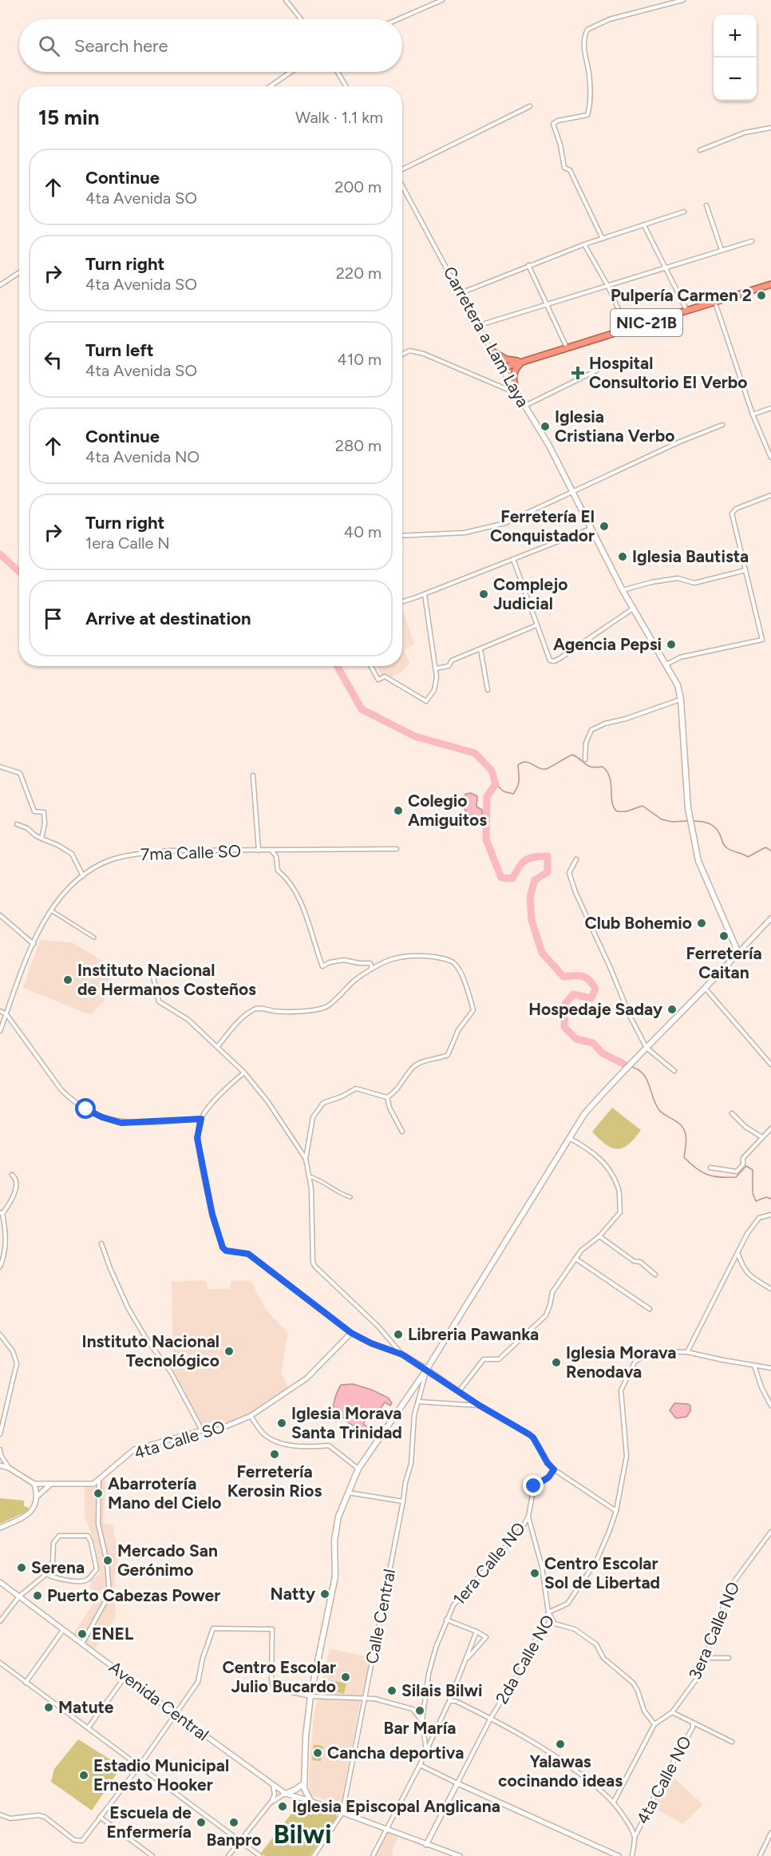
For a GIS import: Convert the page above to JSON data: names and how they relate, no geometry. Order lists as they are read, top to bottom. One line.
{"streets":{"highway":["NIC-21B"],"main road":["Carretera a Lam Laya"],"street":["7ma Calle SO","4ta Calle SO","1era Calle NO","Calle Central","3era Calle NO","2da Calle NO","Avenida Central","4ta Calle NO"]},"crossings":[["NIC-21B","Carretera a Lam Laya"],["Calle Central","Avenida Central"],["2da Calle NO","Avenida Central"]],"districts":["Bilwi"],"places":{"other":["Pulpería Carmen 2","Iglesia Cristiana Verbo","Ferretería El Conquistador","Iglesia Bautista","Complejo Judicial","Agencia Pepsi","Colegio Amiguitos","Club Bohemio","Ferretería Caitan","Instituto Nacional de Hermanos Costeños","Hospedaje Saday","Libreria Pawanka","Instituto Nacional Tecnológico","Iglesia Morava Renodava","Iglesia Morava Santa Trinidad","Ferretería Kerosin Rios","Abarrotería Mano del Cielo","Mercado San Gerónimo","Serena","Centro Escolar Sol de Libertad","Natty","Puerto Cabezas Power","ENEL","Centro Escolar Julio Bucardo","Silais Bilwi","Matute","Bar María","Yalawas cocinando ideas","Cancha deportiva","Estadio Municipal Ernesto Hooker","Iglesia Episcopal Anglicana","Escuela de Enfermería","Banpro"],"health":["Hospital Consultorio El Verbo"]},"page":{"map_buttons":["+","−"],"search":"Search here","heading":["15 min","Walk · 1.1 km"],"list":[["Continue","4ta Avenida SO","200 m"],["Turn right","4ta Avenida SO","220 m"],["Turn left","4ta Avenida SO","410 m"],["Continue","4ta Avenida NO","280 m"],["Turn right","1era Calle N","40 m"],"Arrive at destination"]}}
